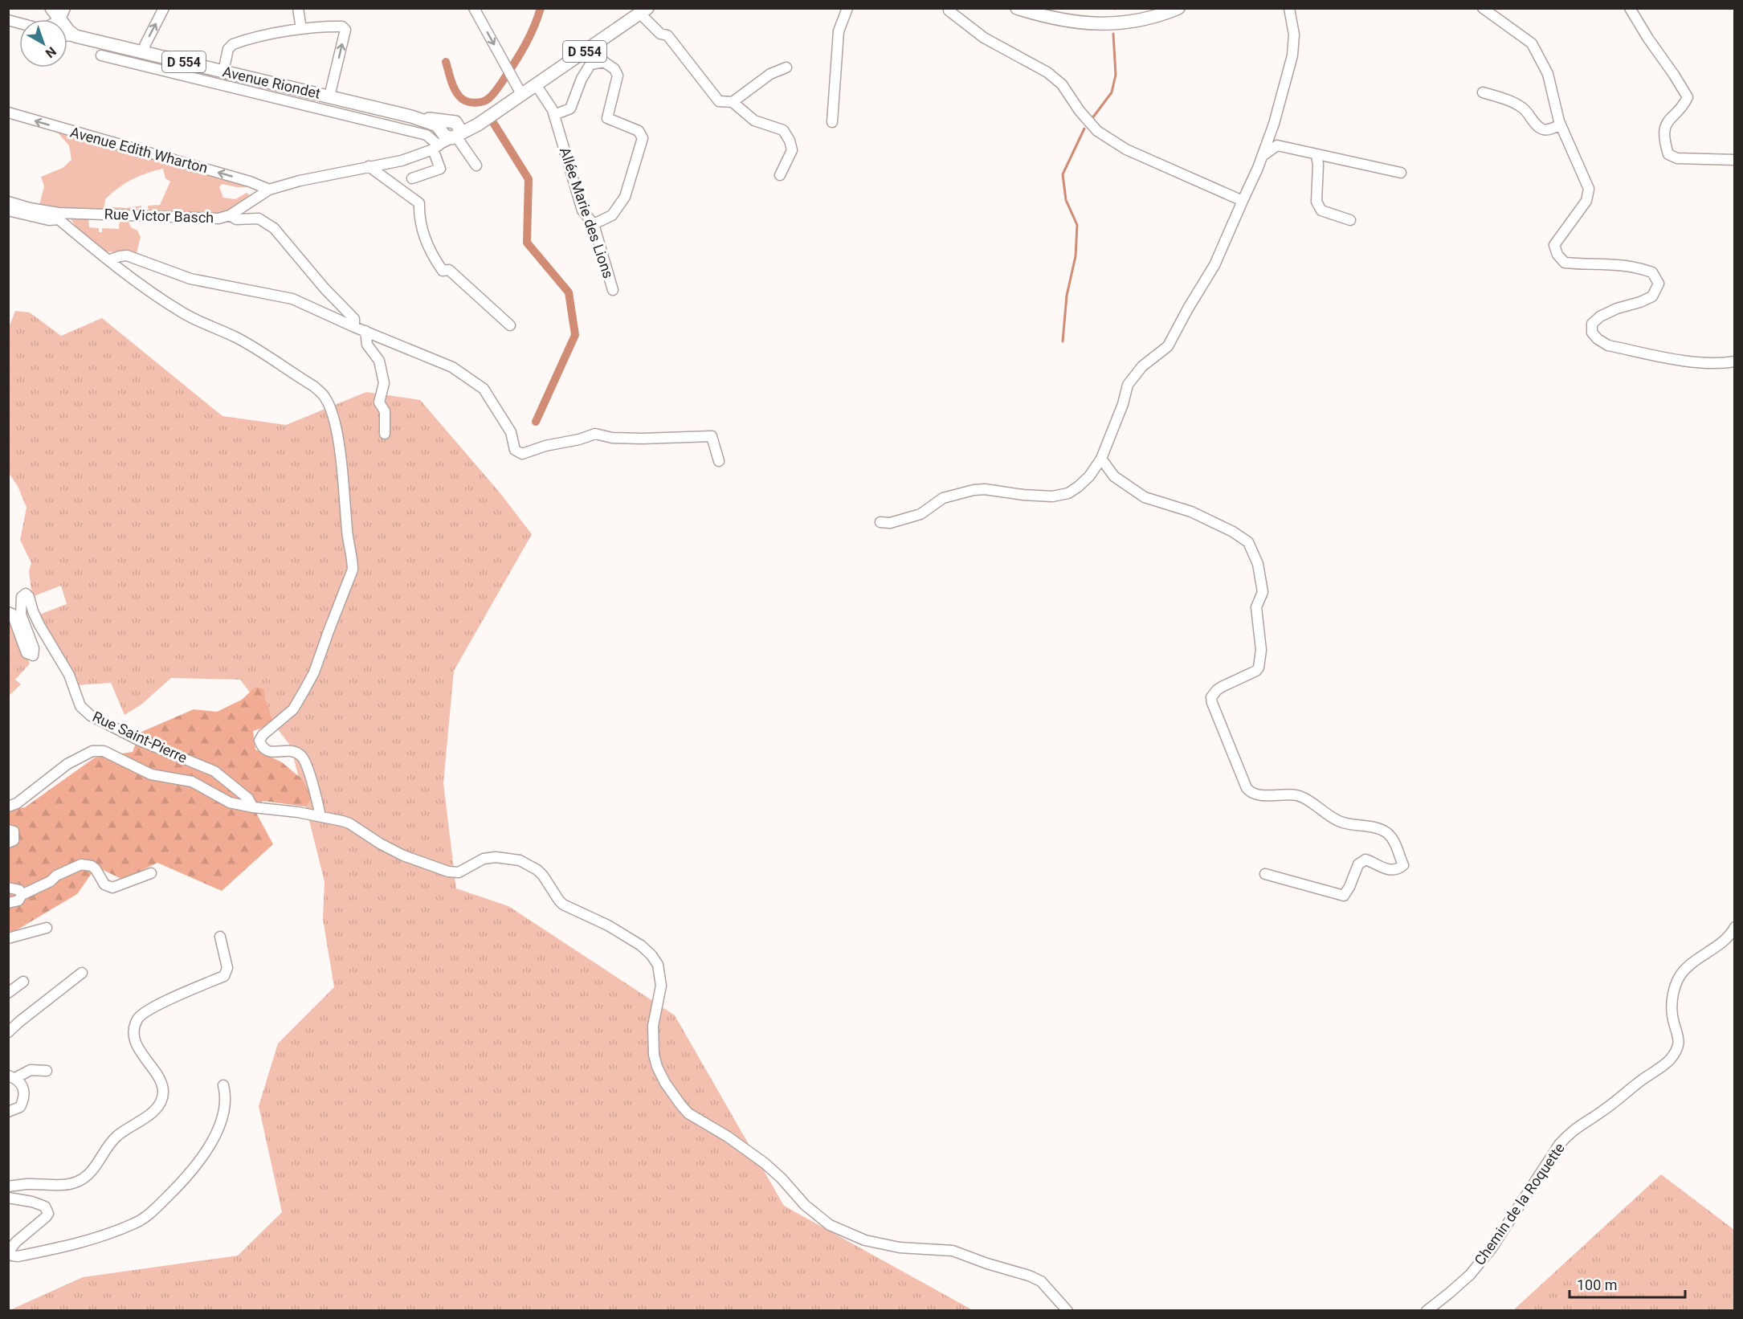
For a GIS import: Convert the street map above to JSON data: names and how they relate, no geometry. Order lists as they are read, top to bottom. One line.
{"streets":{"main road":["D 554","Avenue Riondet"],"street":["Avenue Edith Wharton","Allée Marie des Lions","Rue Victor Basch","Rue Saint-Pierre","Chemin de la Roquette"]},"crossings":[["D 554","Avenue Riondet"],["D 554","Allée Marie des Lions"],["D 554","Rue Victor Basch"],["Avenue Riondet","Rue Victor Basch"],["Avenue Edith Wharton","Rue Victor Basch"]],"scale_bar":"100 m","north":"bottom right"}
